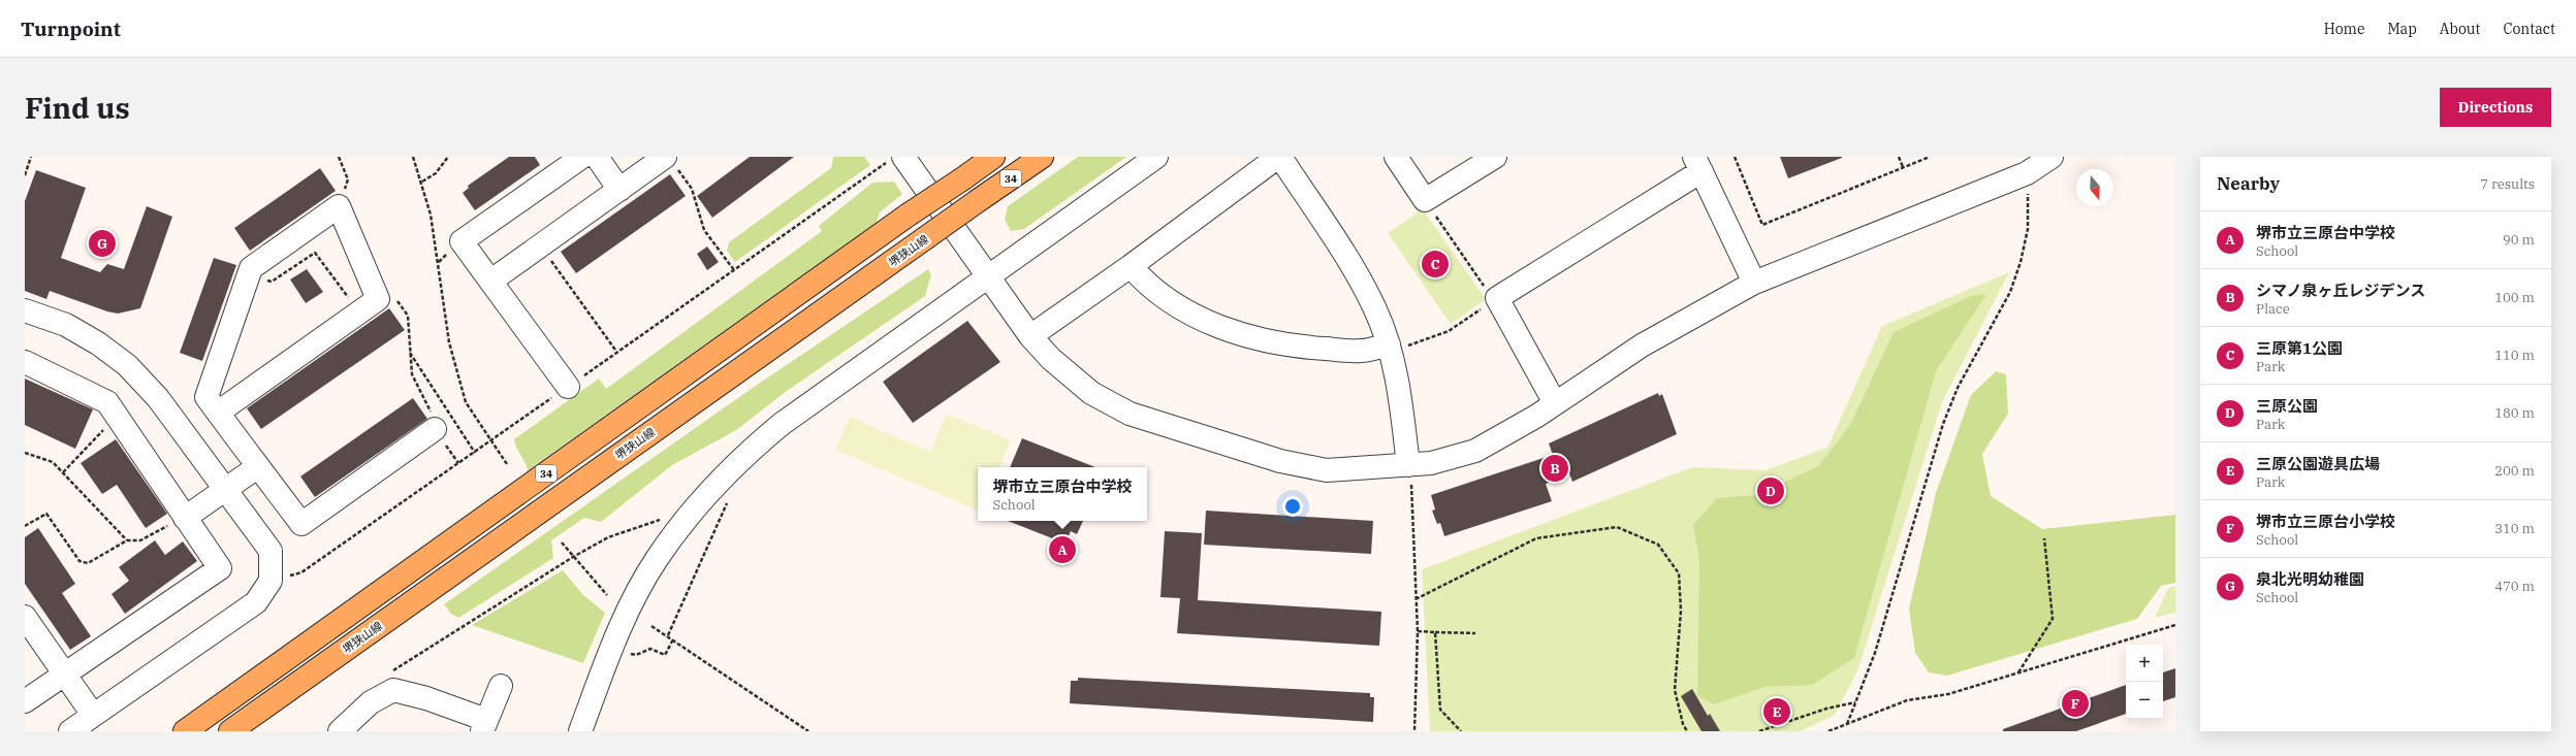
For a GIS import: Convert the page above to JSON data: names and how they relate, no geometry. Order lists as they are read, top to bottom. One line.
{"streets":{"main road":["34","堺狭山線"]},"north":"bottom","page":{"header":"Turnpoint","nav":["Home","Map","About","Contact"],"buttons":"Directions","title":"Find us","heading":["Nearby","7 results"],"list":[{"mark":"A","name":"堺市立三原台中学校","note":"School","value":"90 m"},{"mark":"B","name":"シマノ泉ヶ丘レジデンス","note":"Place","value":"100 m"},{"mark":"C","name":"三原第1公園","note":"Park","value":"110 m"},{"mark":"D","name":"三原公園","note":"Park","value":"180 m"},{"mark":"E","name":"三原公園遊具広場","note":"Park","value":"200 m"},{"mark":"F","name":"堺市立三原台小学校","note":"School","value":"310 m"},{"mark":"G","name":"泉北光明幼稚園","note":"School","value":"470 m"}],"pins":["G","C","B","D","A","F","E"],"popup":["堺市立三原台中学校","School"],"map_buttons":["+","−"]}}
